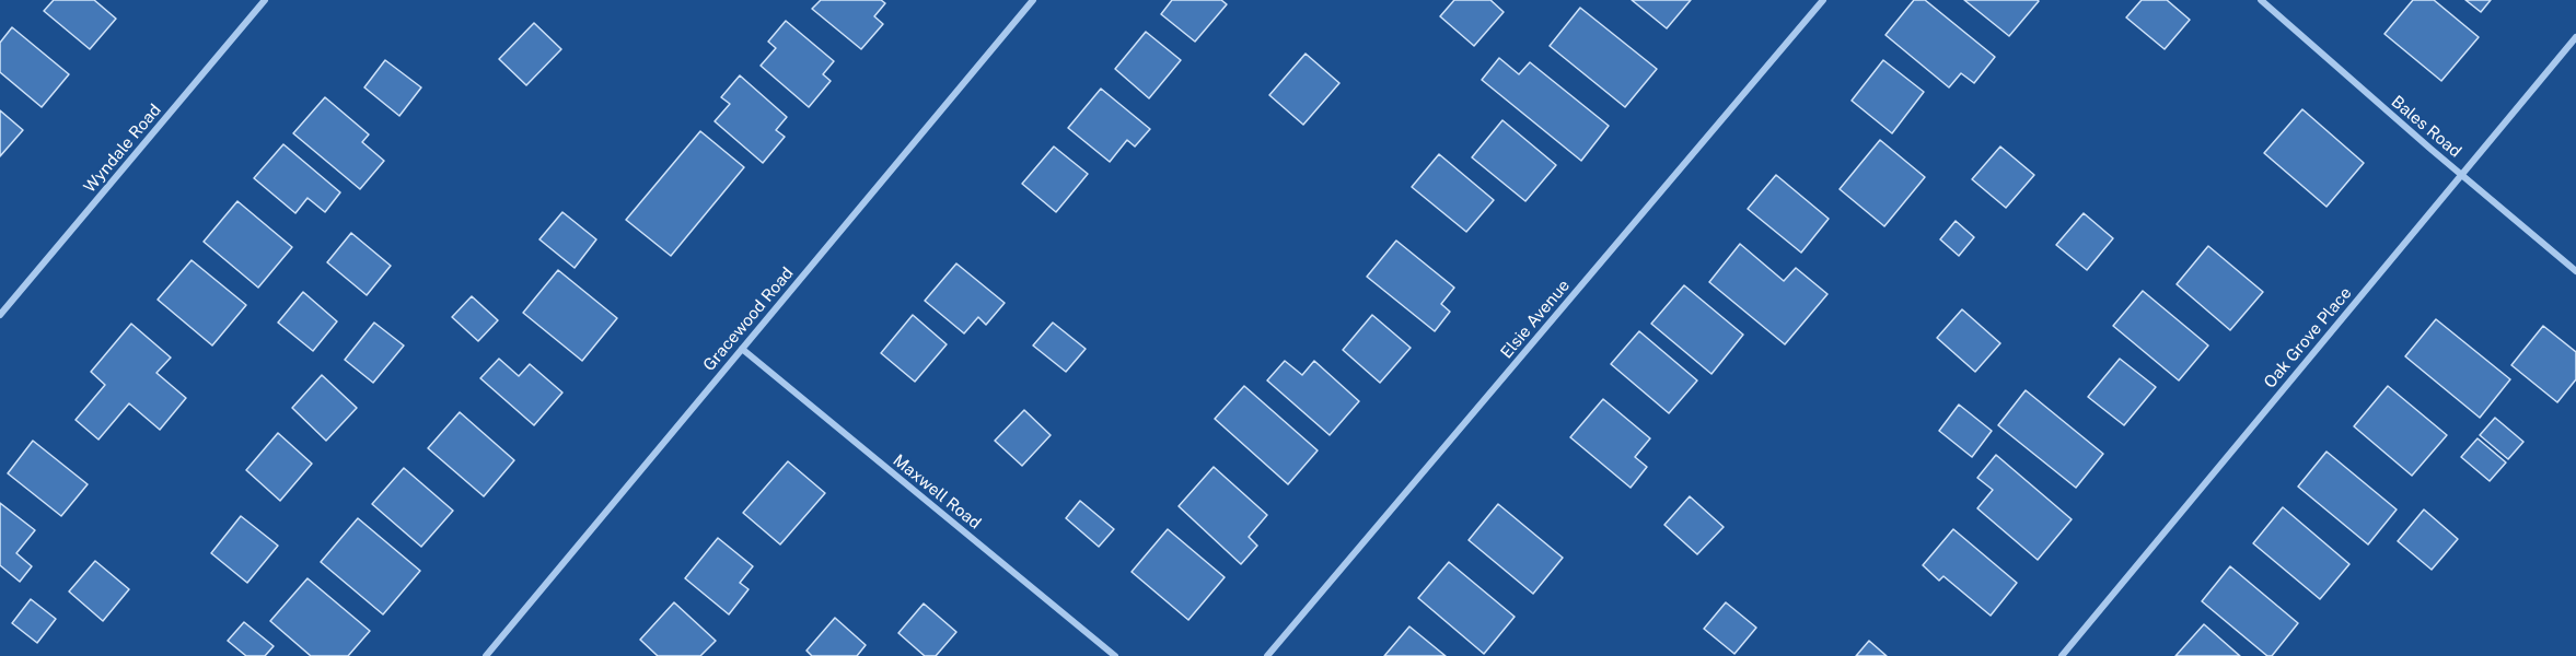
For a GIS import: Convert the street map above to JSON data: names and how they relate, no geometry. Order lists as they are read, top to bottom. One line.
{"streets":{"street":["Bales Road","Wyndale Road","Gracewood Road","Elsie Avenue","Oak Grove Place","Maxwell Road"]},"crossings":[["Bales Road","Oak Grove Place"],["Gracewood Road","Maxwell Road"]]}
